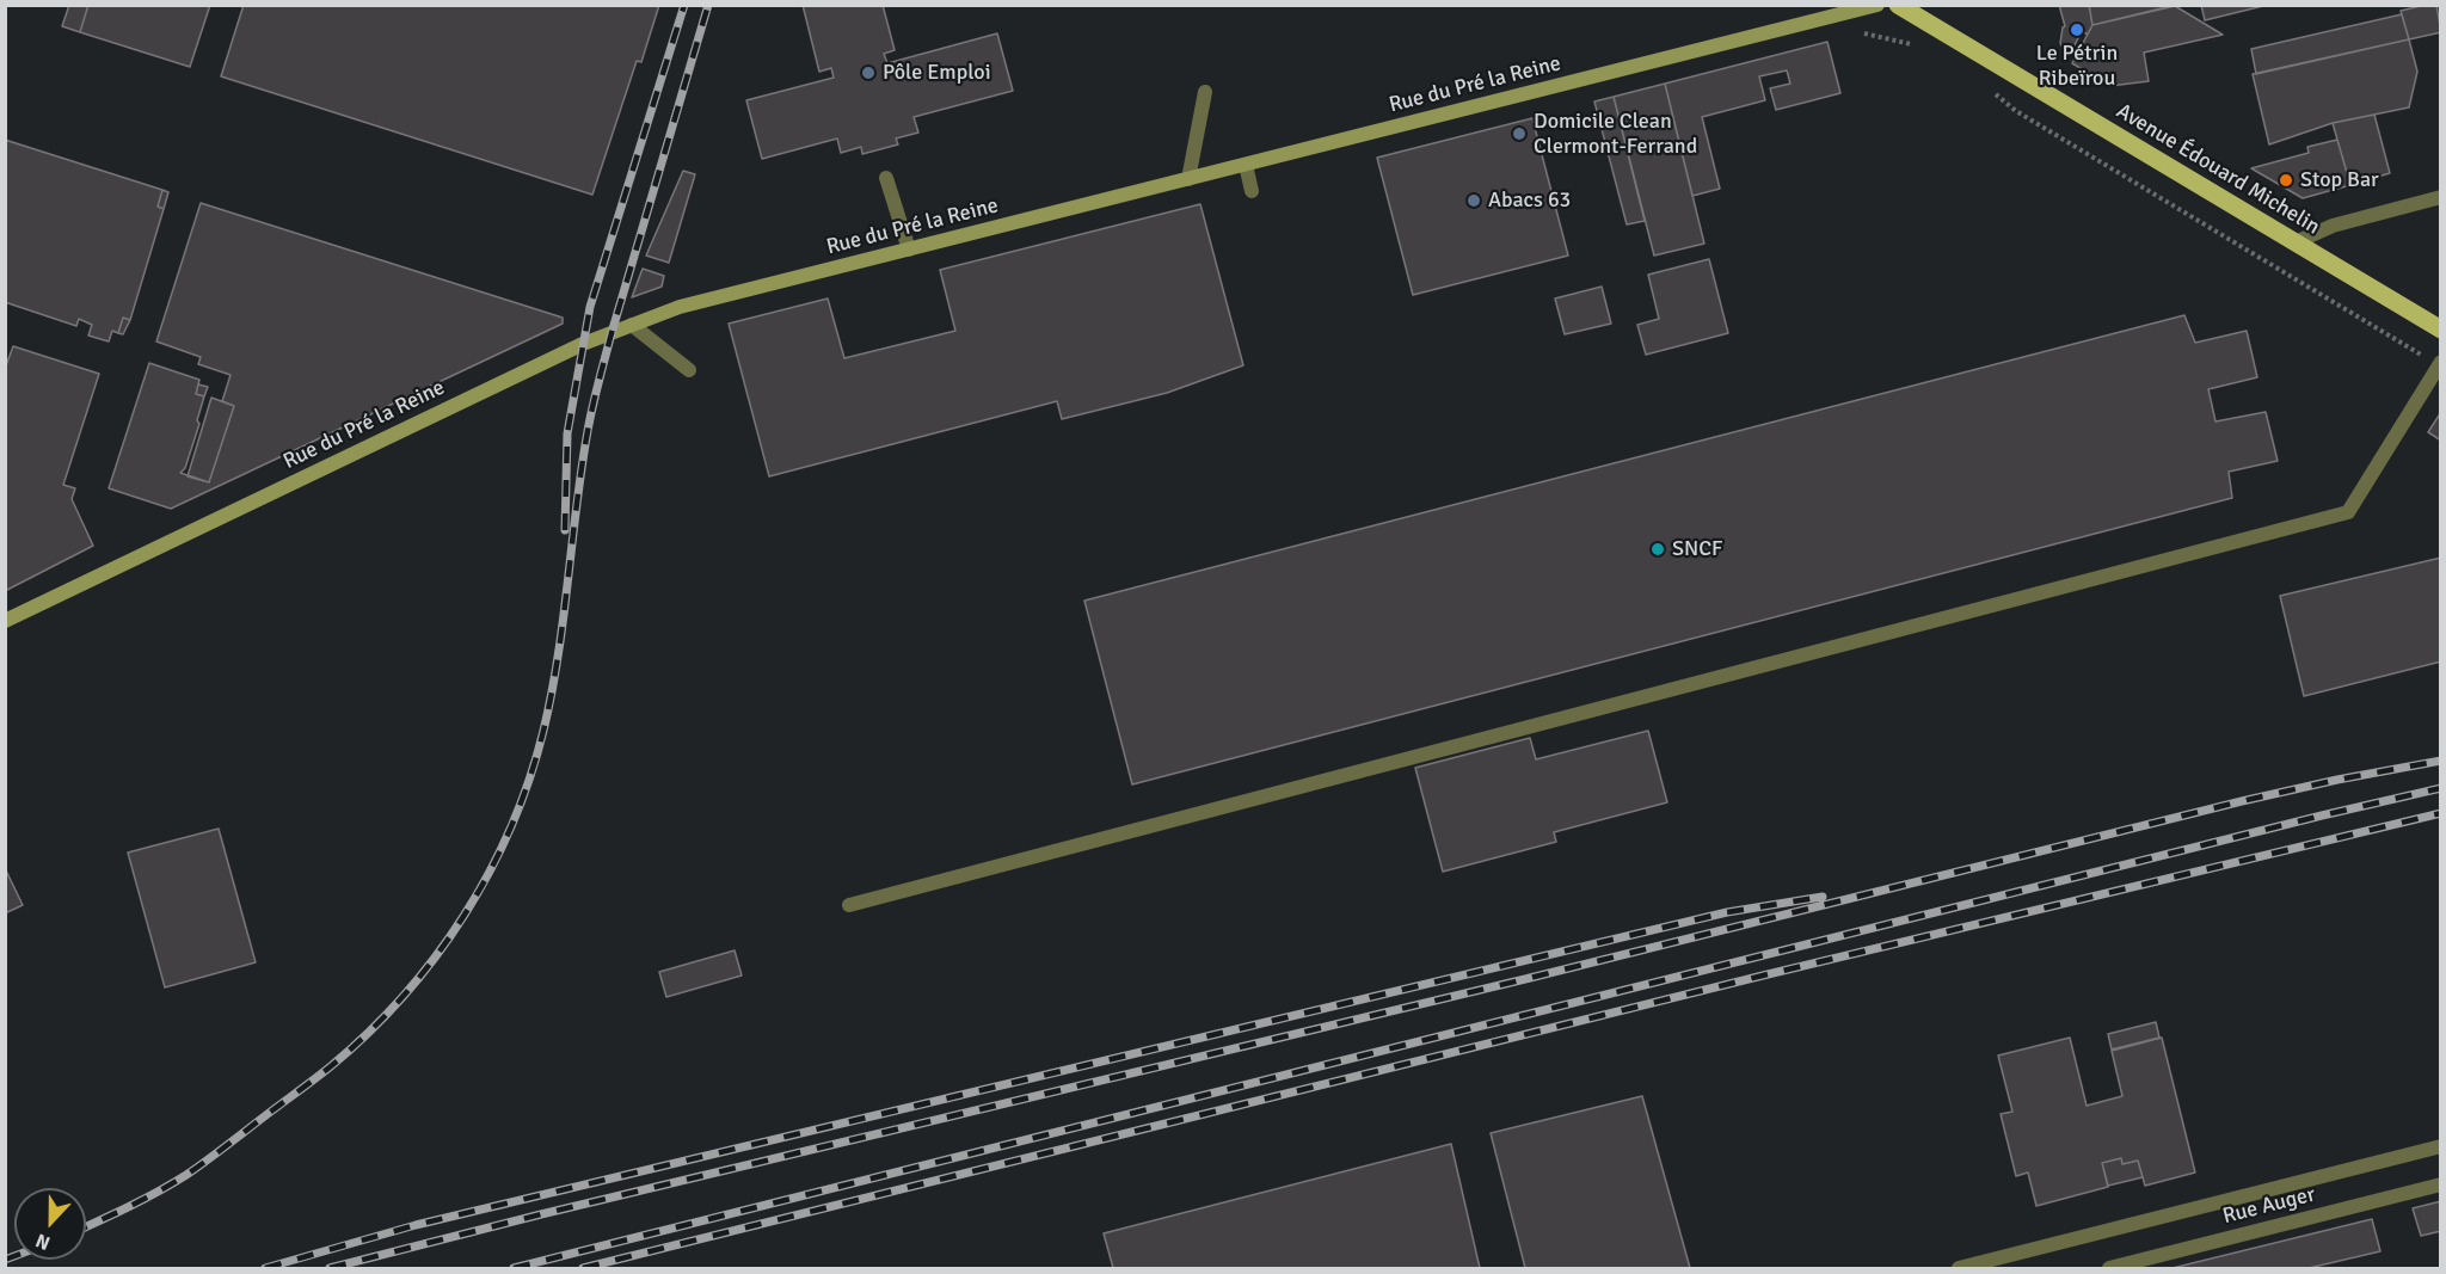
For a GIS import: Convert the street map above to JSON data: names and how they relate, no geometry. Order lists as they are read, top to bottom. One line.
{"streets":{"main road":["Rue du Pré la Reine","Avenue Édouard Michelin"],"street":["Rue Auger"]},"places":["Le Pétrin Ribeïrou","Pôle Emploi","Domicile Clean Clermont-Ferrand","Stop Bar","Abacs 63","SNCF"],"north":"bottom"}
